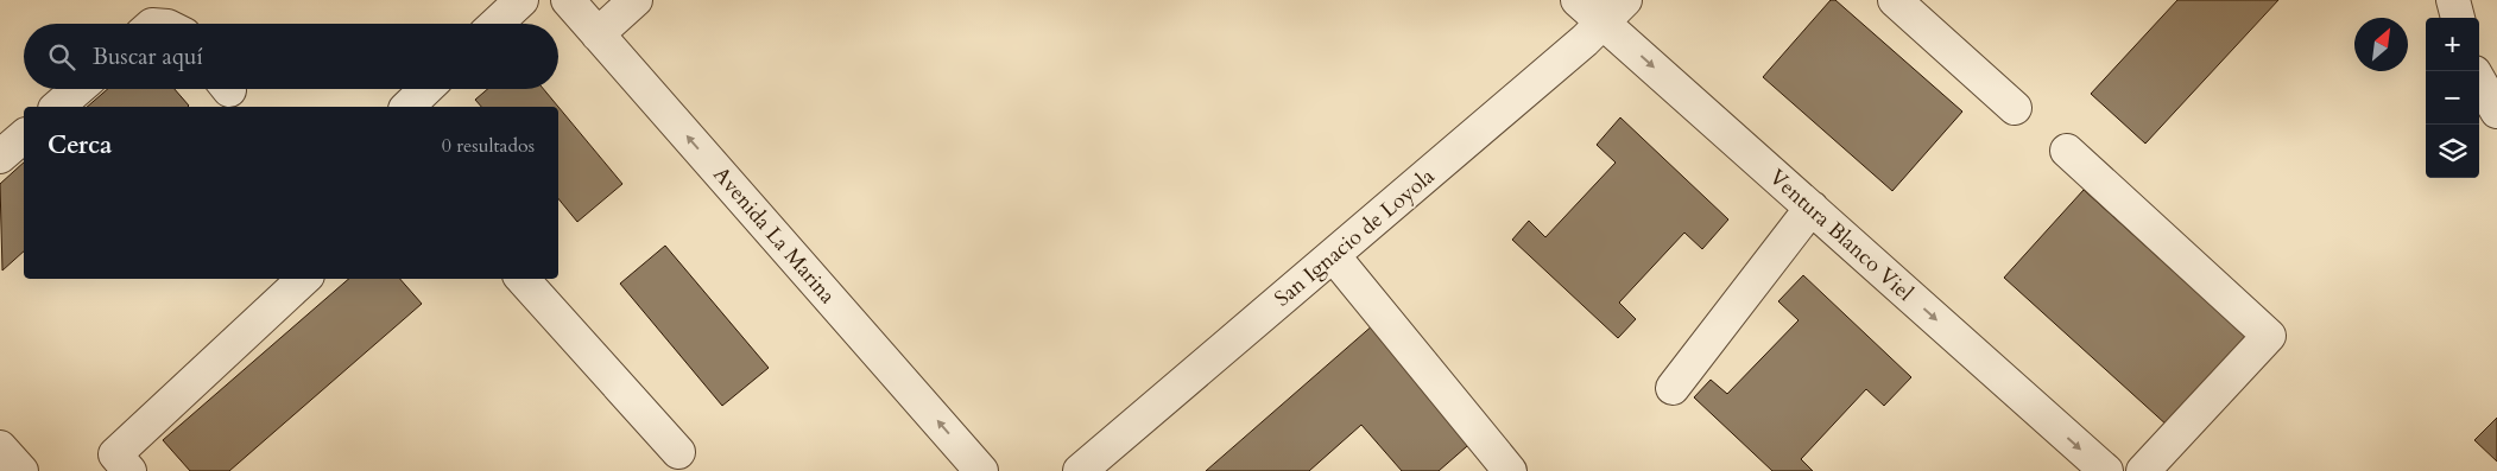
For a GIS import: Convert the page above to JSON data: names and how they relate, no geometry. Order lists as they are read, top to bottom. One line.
{"streets":{"street":["Avenida La Marina","Ventura Blanco Viel","San Ignacio de Loyola"]},"crossings":[["Ventura Blanco Viel","San Ignacio de Loyola"]],"one_way":["Ventura Blanco Viel"],"north":"top right","page":{"map_buttons":["+","−"],"search":"Buscar aquí","heading":["Cerca","0 resultados"]}}
